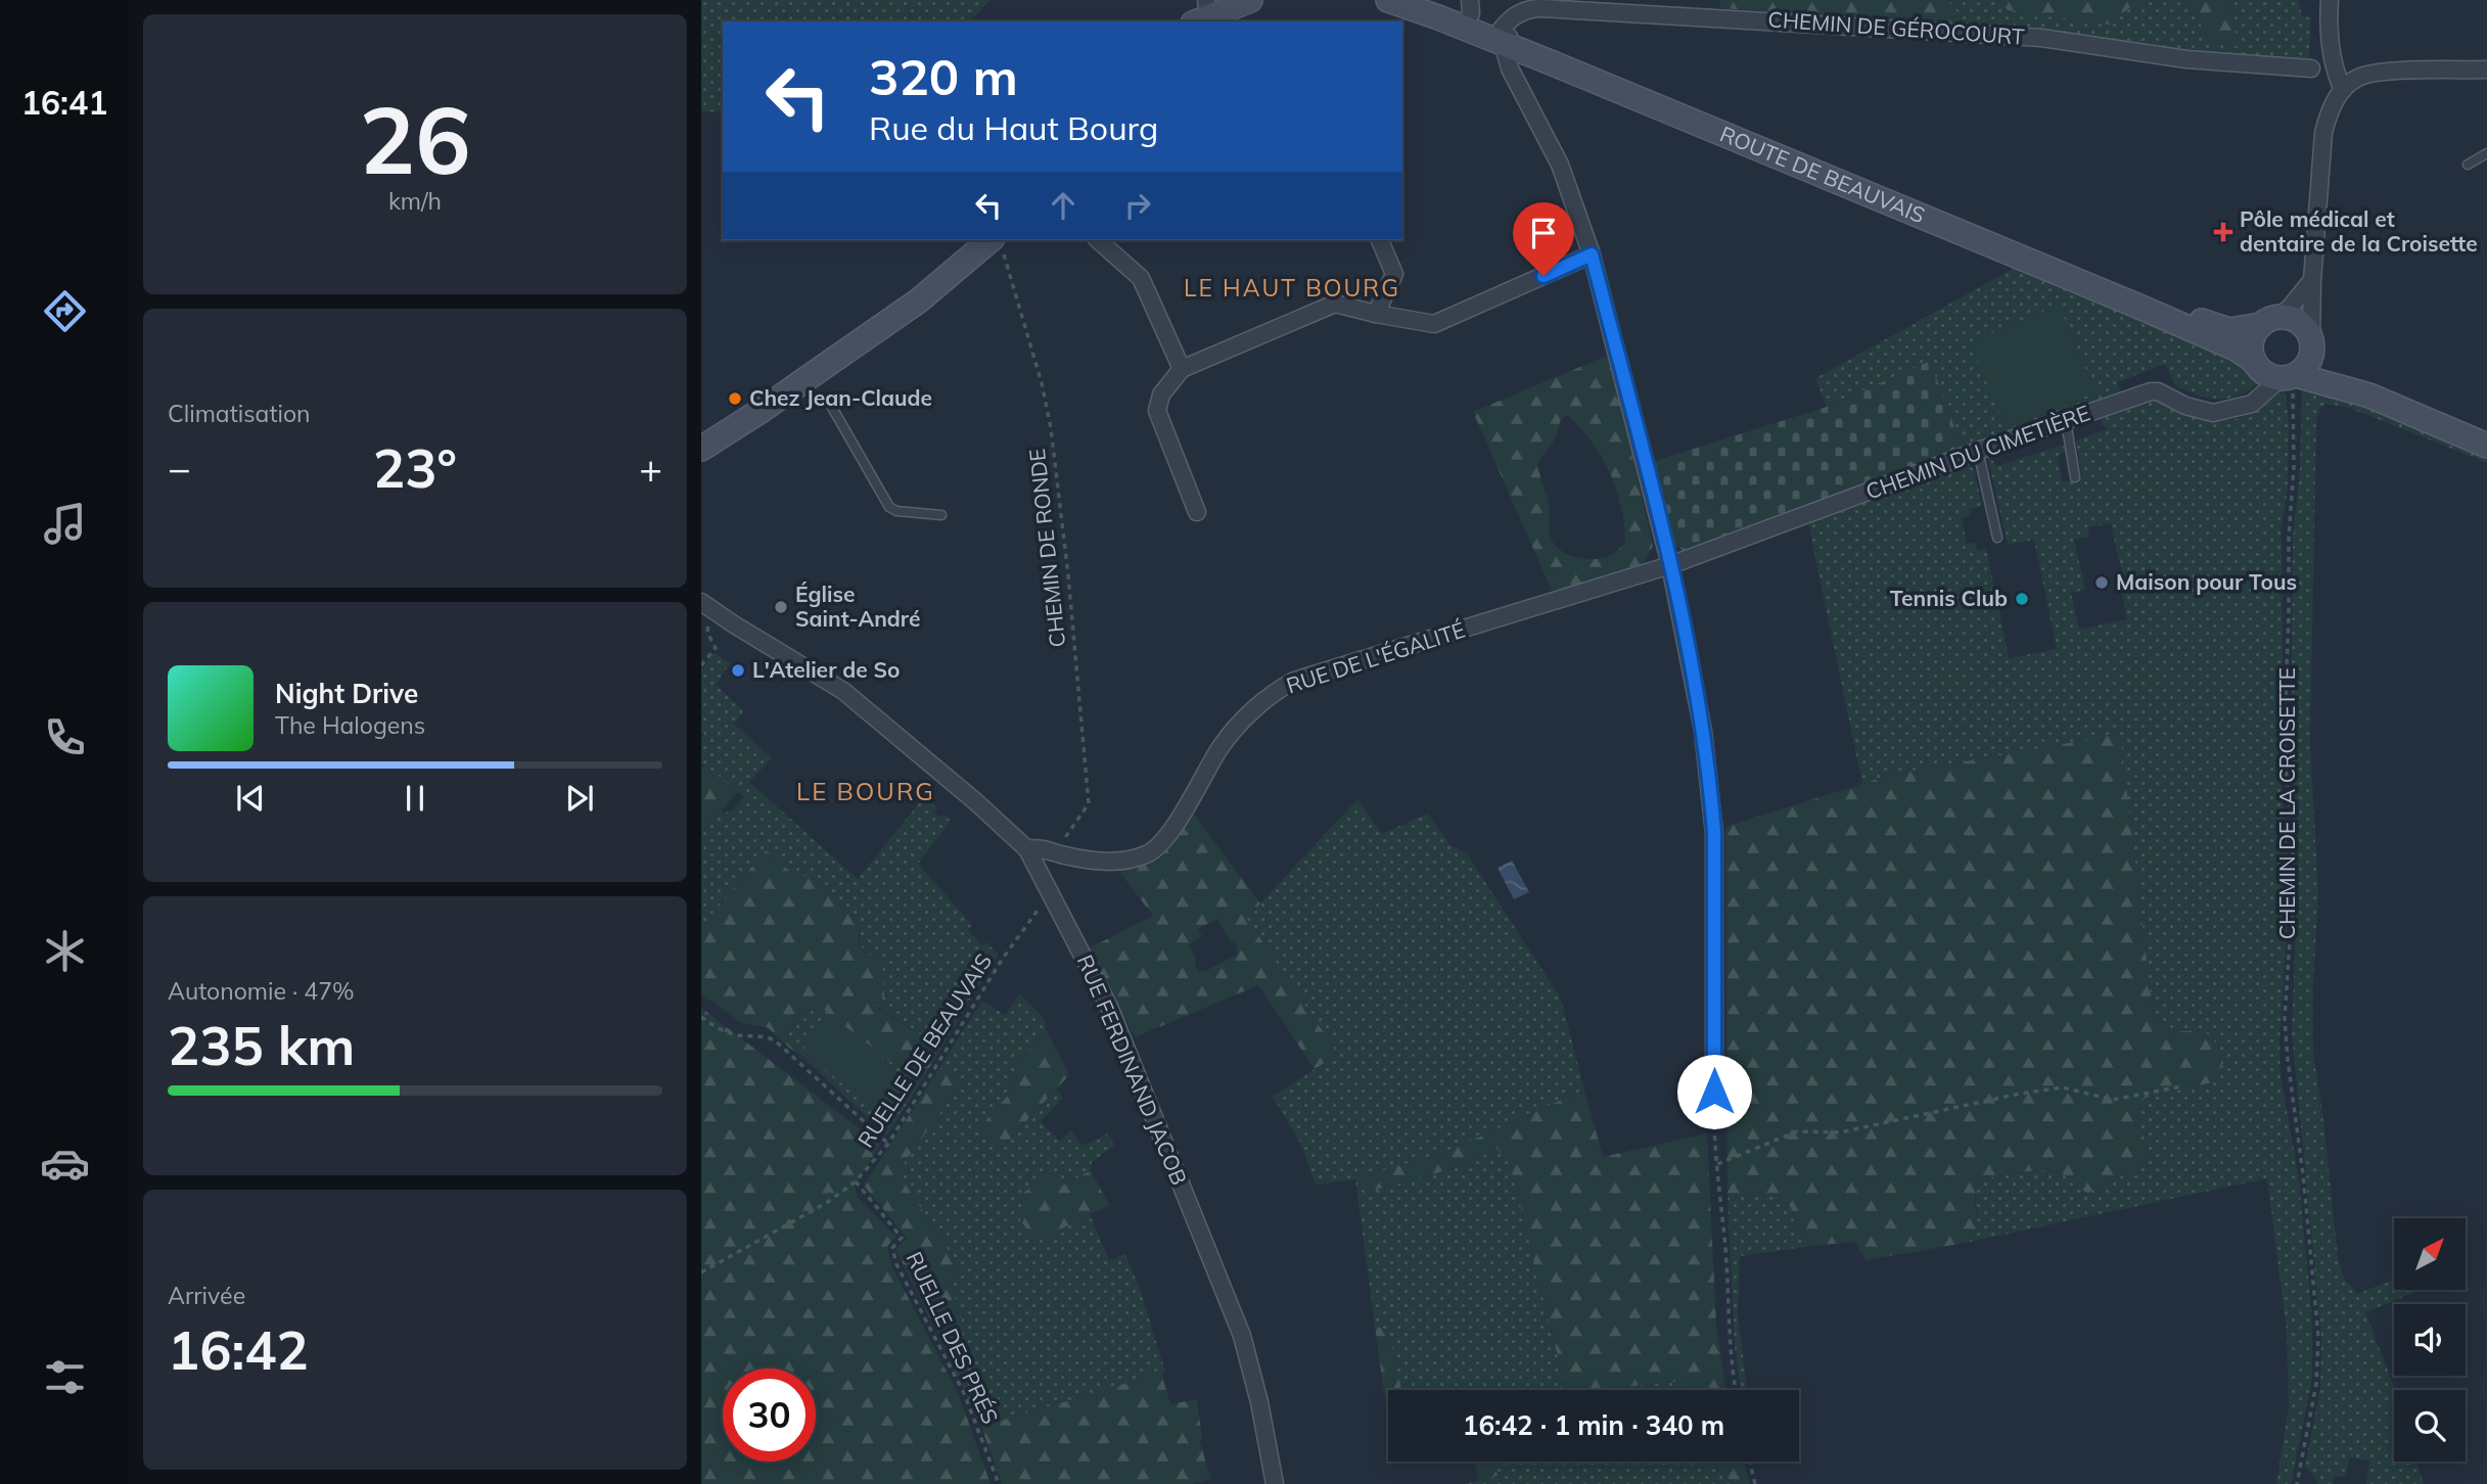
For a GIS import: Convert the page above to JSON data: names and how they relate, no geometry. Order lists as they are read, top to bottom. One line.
{"streets":{"main road":["ROUTE DE BEAUVAIS"],"street":["CHEMIN DE GÉROCOURT","CHEMIN DU CIMETIÈRE","RUE DE L'ÉGALITÉ","RUE FERDINAND JACOB"],"path":["CHEMIN DE RONDE","CHEMIN DE LA CROISETTE","RUELLE DE BEAUVAIS","RUELLE DES PRÉS"]},"crossings":[["CHEMIN DE GÉROCOURT","ROUTE DE BEAUVAIS"],["ROUTE DE BEAUVAIS","CHEMIN DU CIMETIÈRE"],["ROUTE DE BEAUVAIS","CHEMIN DE LA CROISETTE"],["CHEMIN DU CIMETIÈRE","RUE DE L'ÉGALITÉ"],["CHEMIN DU CIMETIÈRE","CHEMIN DE LA CROISETTE"],["CHEMIN DE RONDE","RUE DE L'ÉGALITÉ"],["RUE DE L'ÉGALITÉ","RUE FERDINAND JACOB"],["RUELLE DE BEAUVAIS","RUE FERDINAND JACOB"],["RUELLE DE BEAUVAIS","RUELLE DES PRÉS"]],"districts":["LE HAUT BOURG","LE BOURG"],"places":{"health":["Pôle médical et dentaire de la Croisette"],"other":["Chez Jean-Claude","Maison pour Tous","Tennis Club","Église Saint-André","L'Atelier de So"]},"north":"top right","page":{"tabs":"16:41","tile":[["26","km/h"],"Climatisation",["Autonomie · 47%","235 km"],["Arrivée","16:42"]],"turn":["320 m","Rue du Haut Bourg"],"heat":["−","23°","+"],"song":["Night Drive","The Halogens"],"limit":"30","trip":"16:42 · 1 min · 340 m"}}
